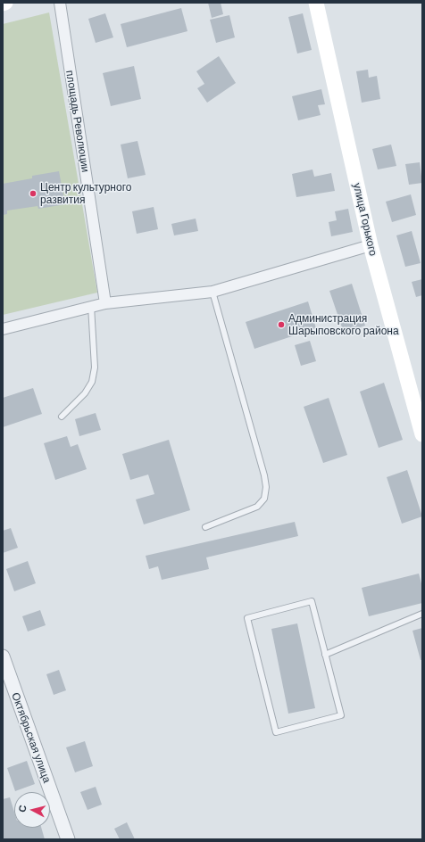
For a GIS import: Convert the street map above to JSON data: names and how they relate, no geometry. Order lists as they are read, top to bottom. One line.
{"streets":{"main road":["улица Горького"],"street":["площадь Революции","Октябрьская улица"]},"places":["Центр культурного развития","Администрация Шарыповского района"],"north":"left"}
